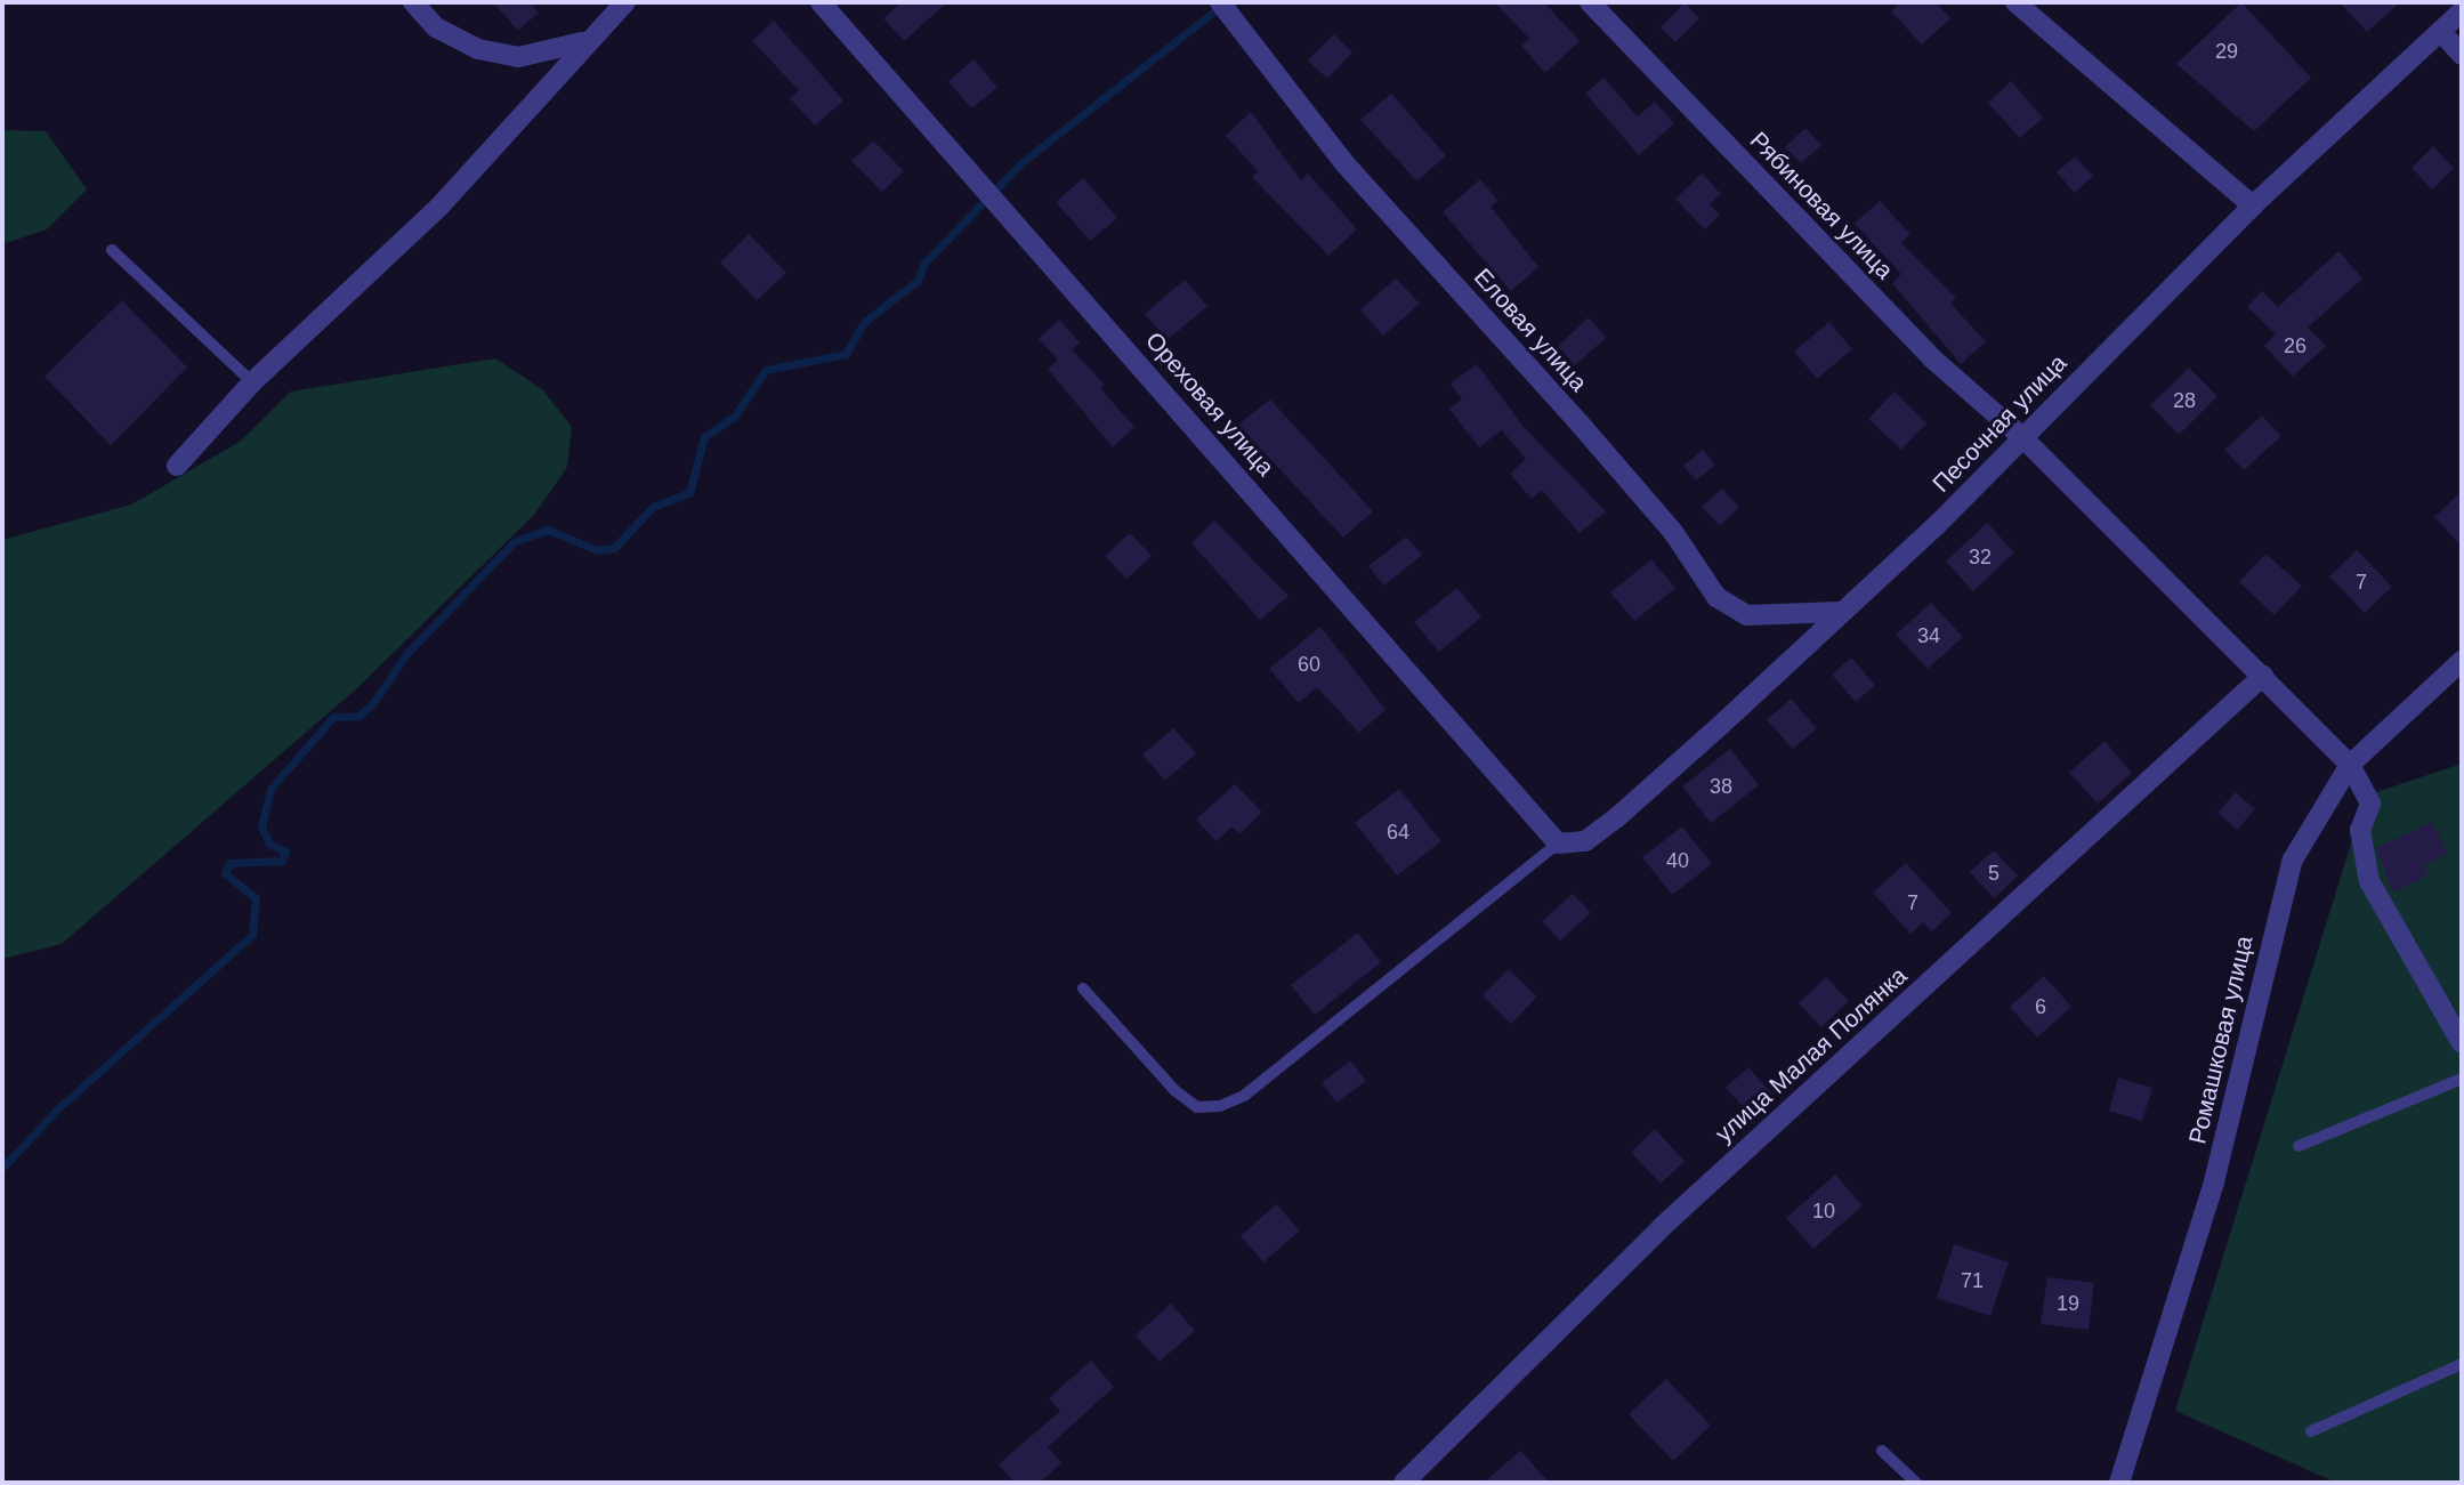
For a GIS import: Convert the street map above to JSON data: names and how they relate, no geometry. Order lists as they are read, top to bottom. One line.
{"streets":{"street":["Рябиновая улица","Еловая улица","Ореховая улица","Песочная улица","Ромашковая улица","улица Малая Полянка"]},"crossings":[["Рябиновая улица","Песочная улица"],["Рябиновая улица","Ромашковая улица"],["Рябиновая улица","улица Малая Полянка"],["Еловая улица","Песочная улица"],["Ореховая улица","Песочная улица"]],"house_numbers":["29","26","28","32","7","34","60","38","64","40","5","7","6","10","71","19"]}
